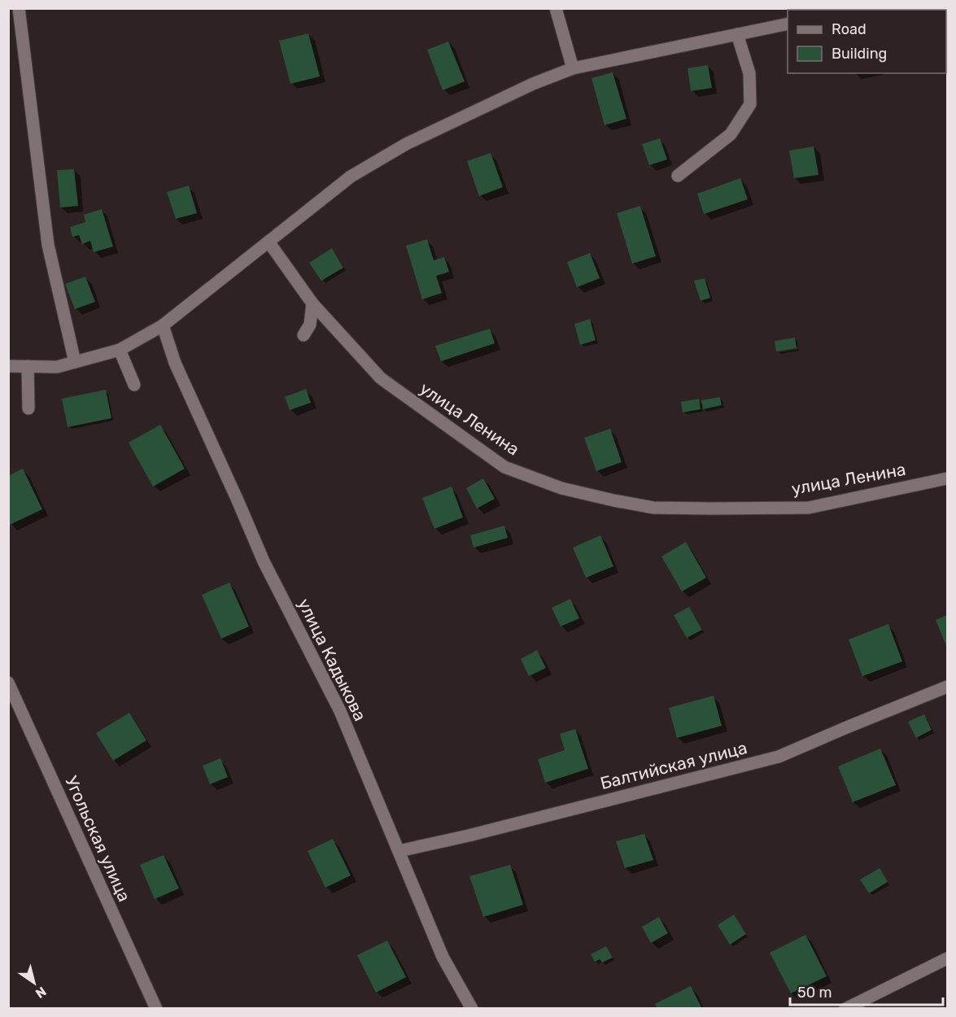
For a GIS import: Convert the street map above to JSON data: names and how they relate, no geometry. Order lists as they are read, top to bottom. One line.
{"streets":{"street":["улица Ленина","улица Кадыкова","Балтийская улица","Угольская улица"]},"crossings":[["улица Кадыкова","Балтийская улица"]],"legend":["Road","Building"],"scale_bar":"50 m","north":"bottom right"}
